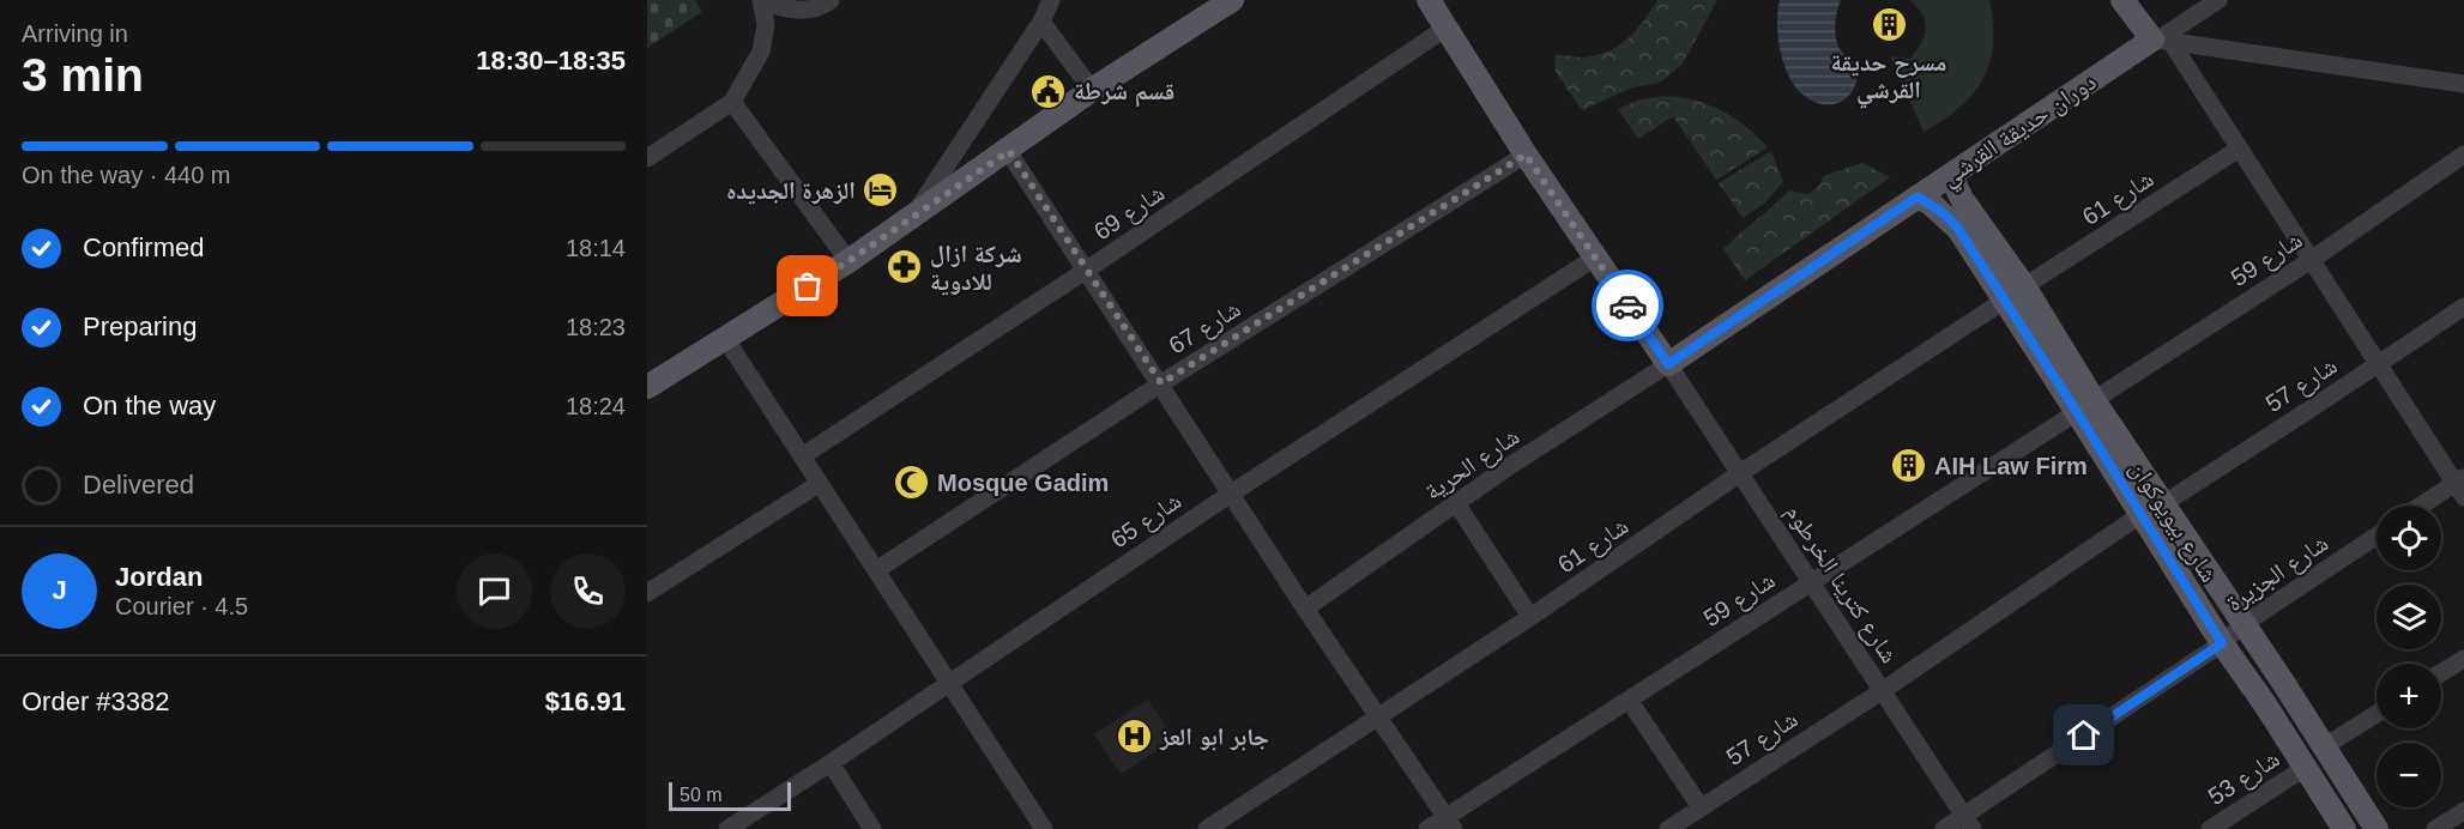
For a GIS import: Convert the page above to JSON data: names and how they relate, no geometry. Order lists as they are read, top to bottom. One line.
{"streets":{"main road":["دوران حديقة القرشي","شارع بيويوكوان"],"street":["شارع 61","شارع 69","شارع 59","شارع 67","شارع 57","شارع الحرية","شارع 65","شارع الجزيرة","شارع كترينا الخرطوم","شارع 53"]},"crossings":[["دوران حديقة القرشي","شارع الحرية"],["دوران حديقة القرشي","شارع بيويوكوان"],["دوران حديقة القرشي","شارع كترينا الخرطوم"],["شارع 61","شارع بيويوكوان"],["شارع 61","شارع كترينا الخرطوم"],["شارع 59","شارع بيويوكوان"],["شارع 59","شارع كترينا الخرطوم"],["شارع 57","شارع بيويوكوان"],["شارع 57","شارع كترينا الخرطوم"],["شارع الحرية","شارع كترينا الخرطوم"],["شارع بيويوكوان","شارع الجزيرة"],["شارع بيويوكوان","شارع 53"],["شارع الجزيرة","شارع كترينا الخرطوم"]],"places":{"building":["مسرح حديقة القرشي","AIH Law Firm"],"public building":["قسم شرطة"],"hotel":["الزهرة الجديده"],"pharmacy":["شركة ازال للادوية"],"mosque":["Mosque Gadim"],"hospital":["جابر ابو العز"]},"scale_bar":"50 m","page":{"heading":["3 min","Arriving in","18:30–18:35"],"panel":["Jordan","Courier · 4.5","Order #3382","$16.91"],"bar":"On the way · 440 m","list":[["Confirmed","18:14"],["Preparing","18:23"],["On the way","18:24"],"Delivered"],"map_buttons":["+","−"],"round":"J","scale":"50 m"}}
